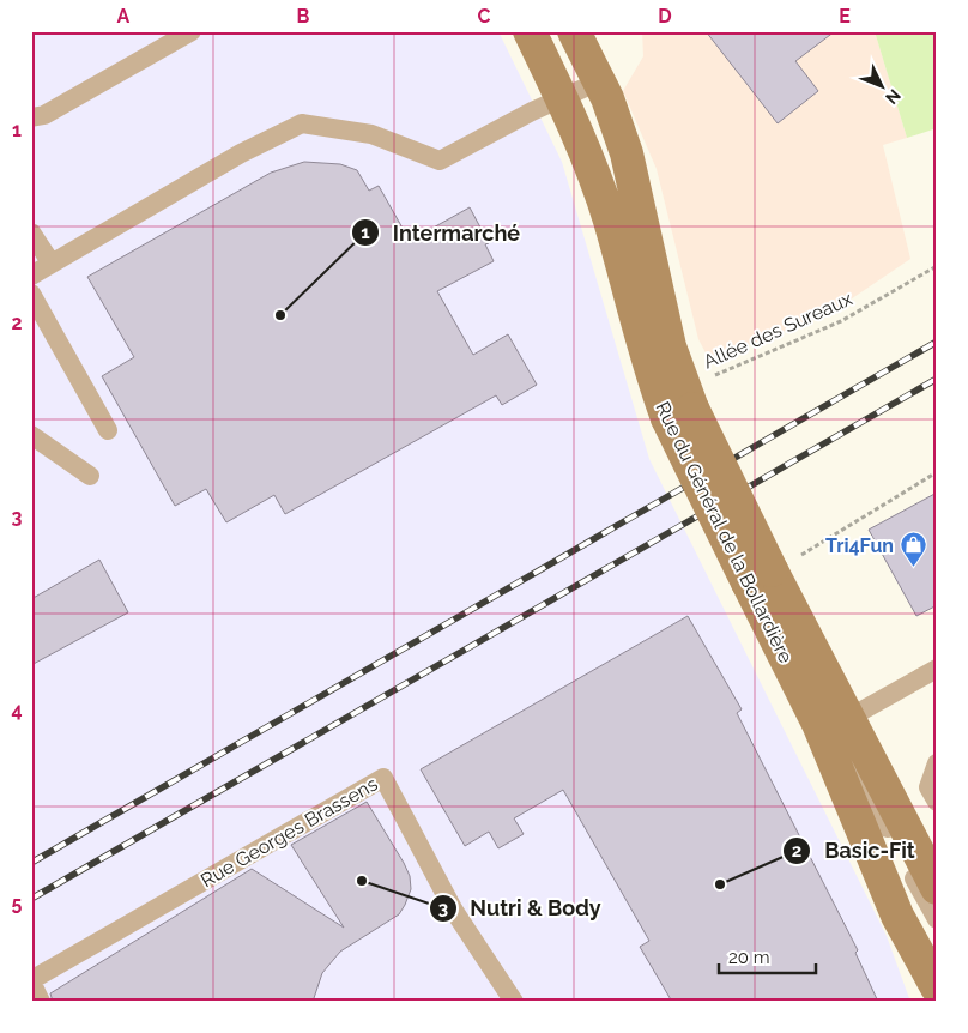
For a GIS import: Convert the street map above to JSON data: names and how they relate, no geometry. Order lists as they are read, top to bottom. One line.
{"streets":{"main road":["Rue du Général de la Bollardière"],"lane":["Rue Georges Brassens"],"path":["Allée des Sureaux"]},"crossings":[["Allée des Sureaux","Rue du Général de la Bollardière"]],"places":{"other":["Intermarché","Nutri & Body","Basic-Fit"],"shop":["Tri4Fun"]},"scale_bar":"20 m","north":"bottom right","grid":{"columns":["A","B","C","D","E"],"rows":["1","2","3","4","5"]}}
